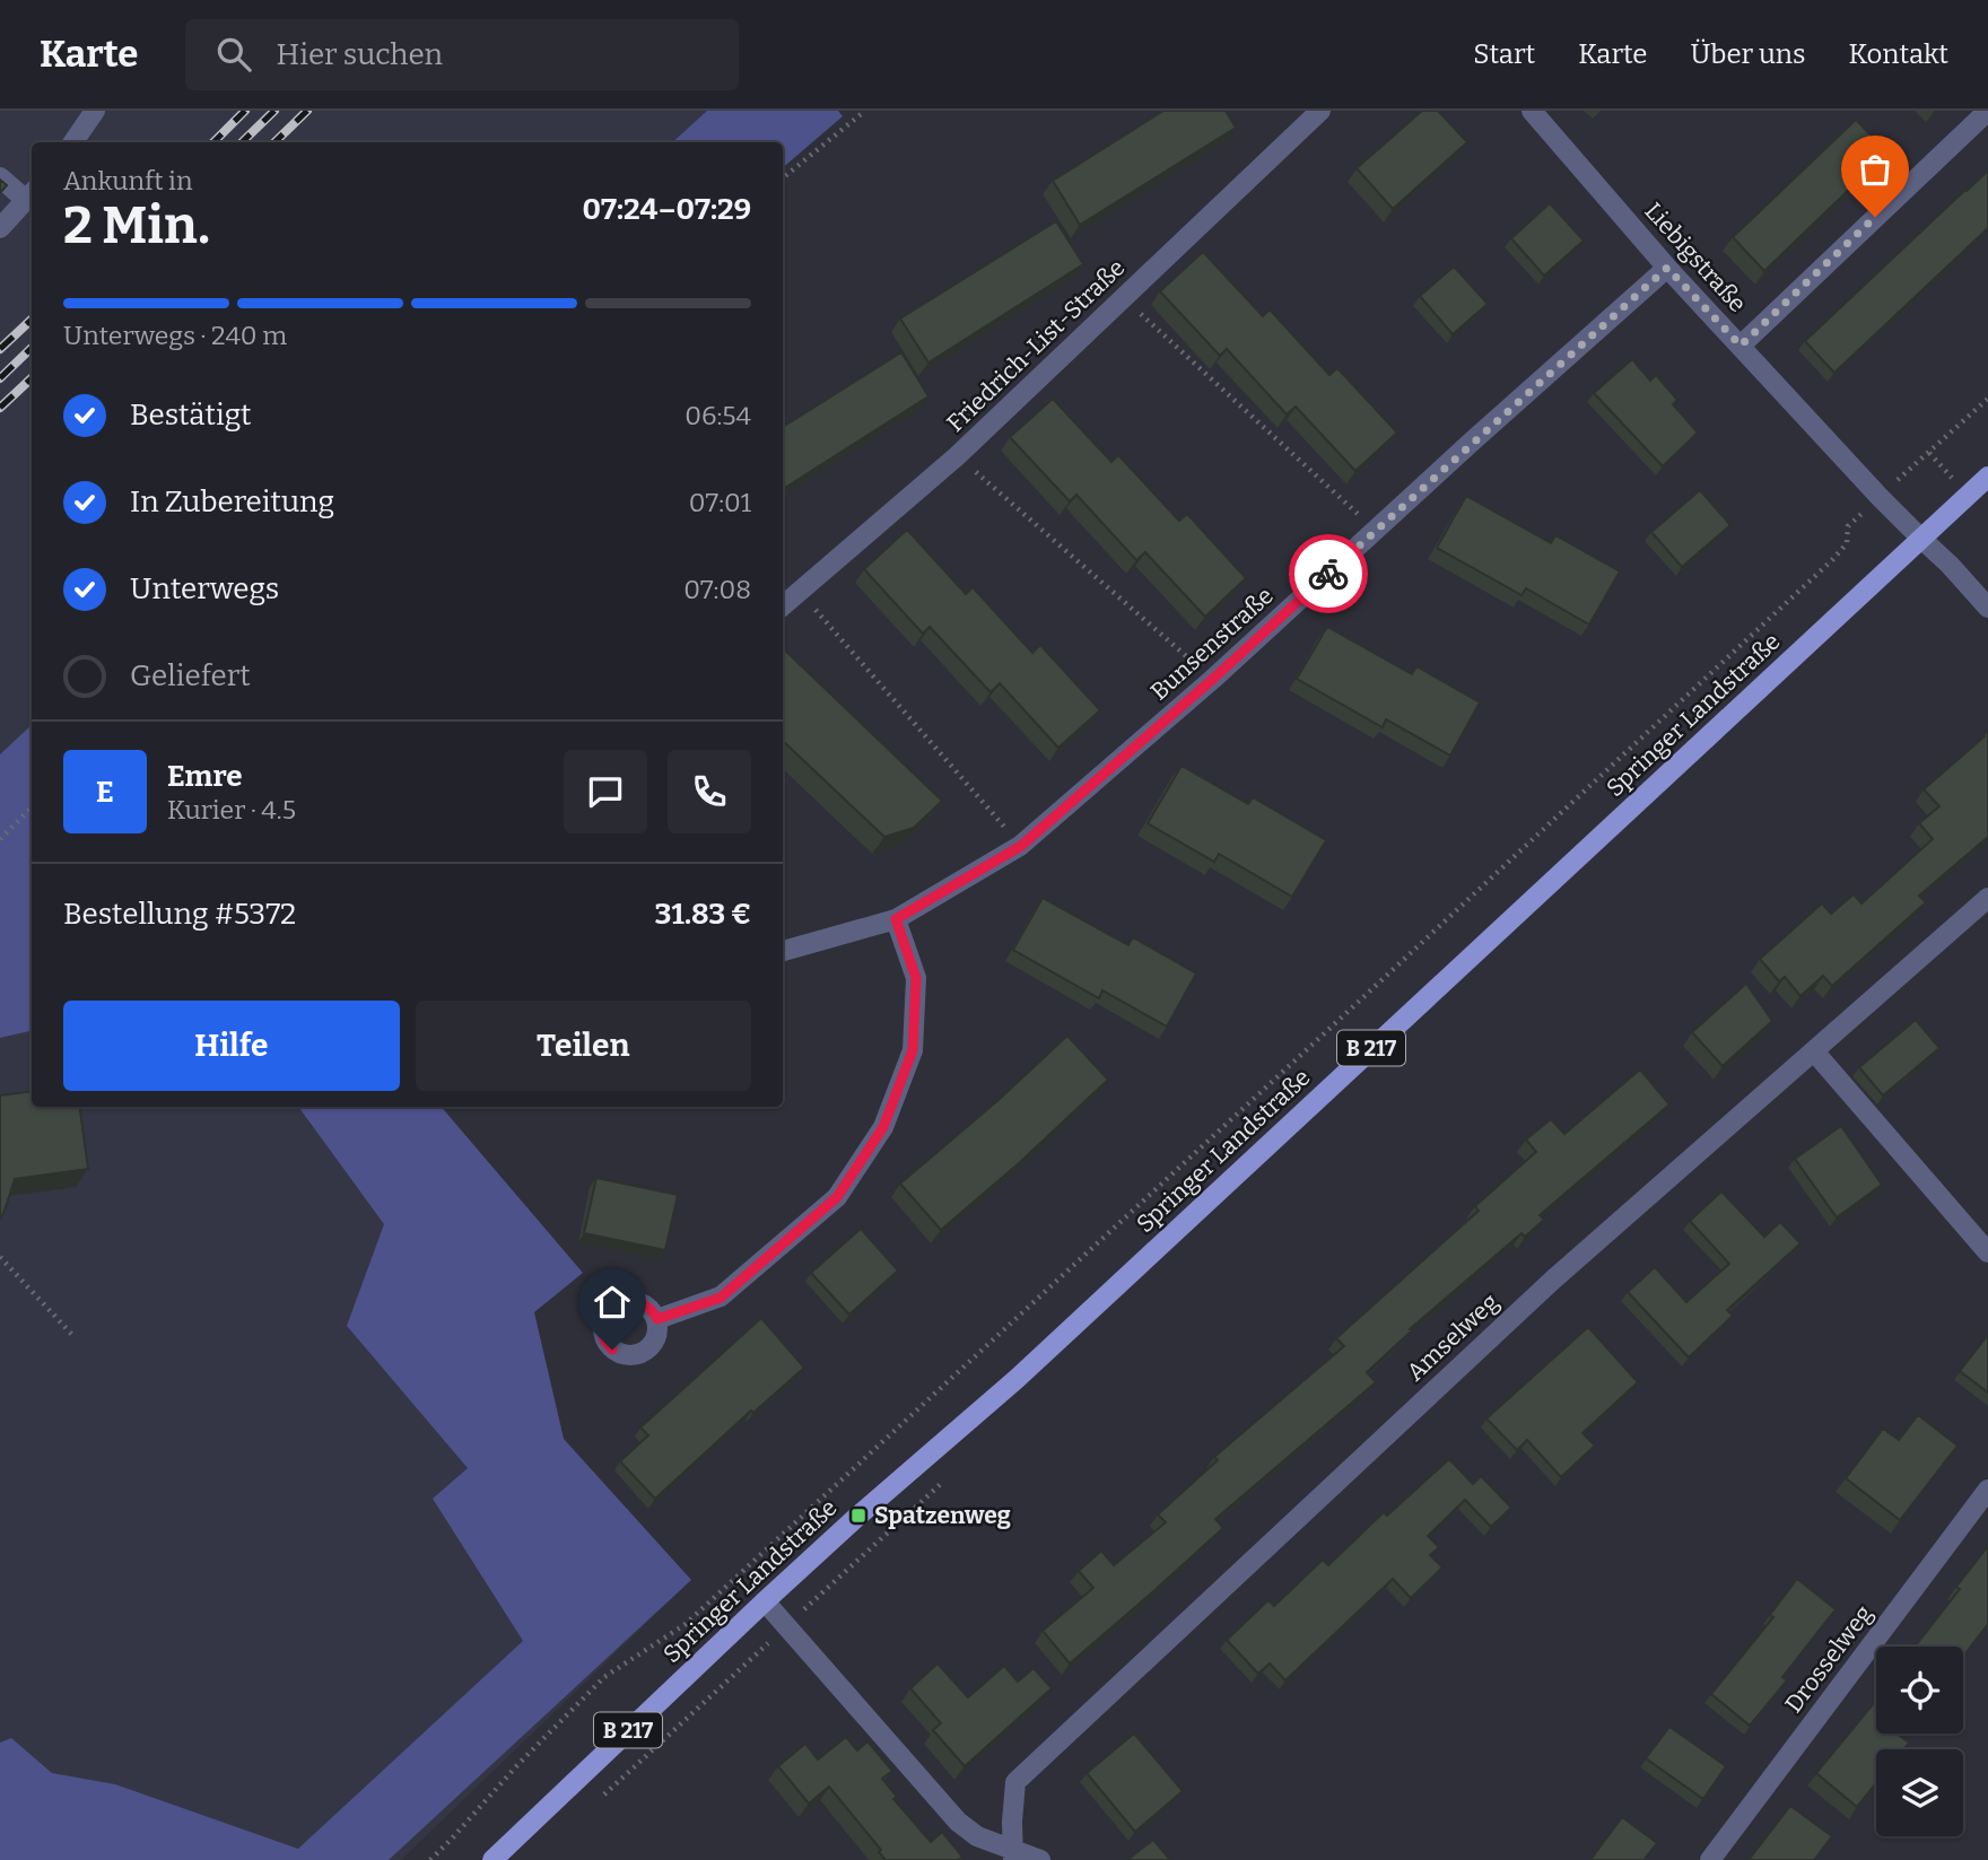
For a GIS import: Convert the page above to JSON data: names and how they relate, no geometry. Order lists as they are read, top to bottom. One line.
{"streets":{"main road":["Springer Landstraße","B 217"],"street":["Liebigstraße","Friedrich-List-Straße","Bunsenstraße","Amselweg","Drosselweg"]},"crossings":[["Liebigstraße","Bunsenstraße"],["Liebigstraße","Springer Landstraße"]],"places":{"transit":["Spatzenweg"]},"page":{"header":"Karte","search":"Hier suchen","nav":["Start","Karte","Über uns","Kontakt"],"heading":["2 Min.","Ankunft in","07:24–07:29"],"panel":["Emre","Kurier · 4.5","Bestellung #5372","31.83 €"],"bar":"Unterwegs · 240 m","list":[["Bestätigt","06:54"],["In Zubereitung","07:01"],["Unterwegs","07:08"],"Geliefert"],"round":"E","buttons":["Hilfe","Teilen"]}}
